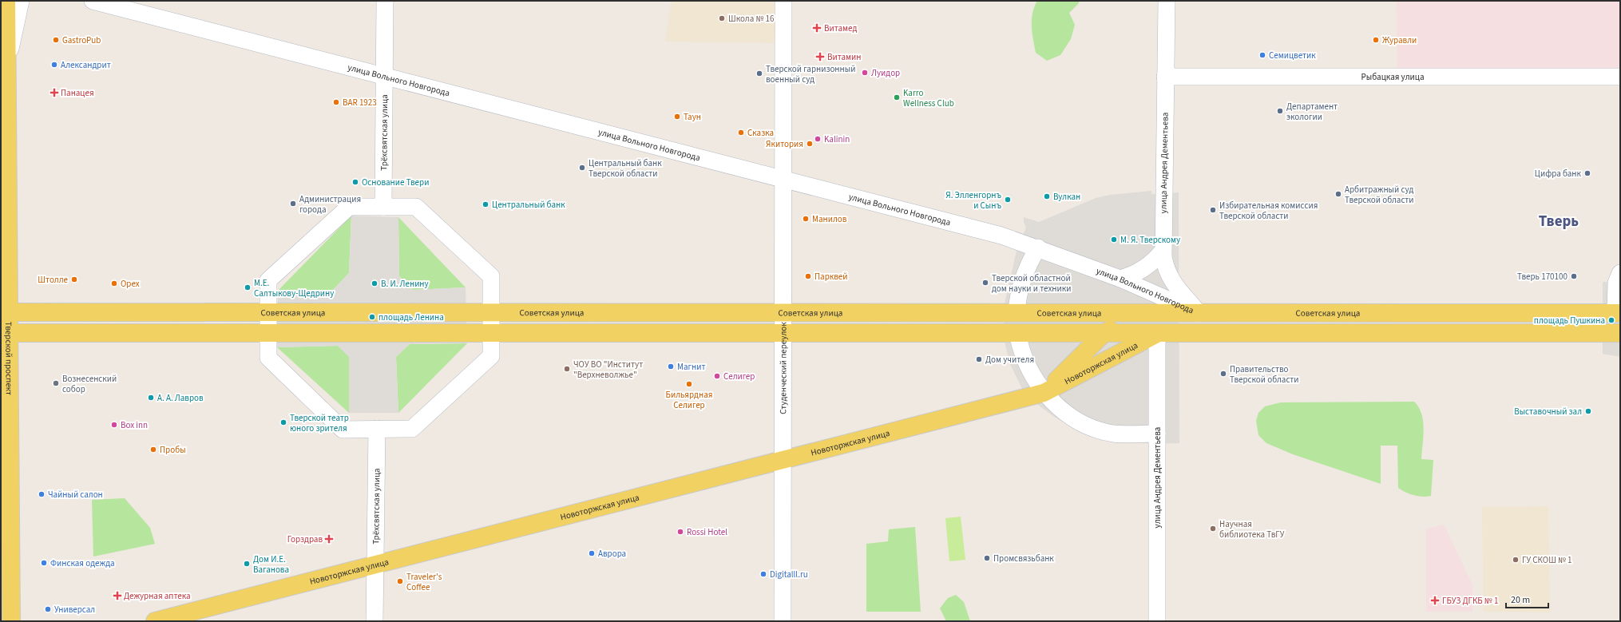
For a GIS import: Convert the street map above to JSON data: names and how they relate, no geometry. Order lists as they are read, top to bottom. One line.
{"streets":{"main road":["Советская улица","Тверской проспект","Новоторжская улица"],"street":["Рыбацкая улица","улица Вольного Новгорода","Трёхсвятская улица","улица Андрея Дементьева","Студенческий переулок"]},"crossings":[["Рыбацкая улица","улица Андрея Дементьева"],["улица Вольного Новгорода","Трёхсвятская улица"],["улица Вольного Новгорода","улица Андрея Дементьева"],["улица Вольного Новгорода","Советская улица"],["улица Вольного Новгорода","Студенческий переулок"],["Трёхсвятская улица","Новоторжская улица"],["улица Андрея Дементьева","Советская улица"],["улица Андрея Дементьева","Новоторжская улица"],["Советская улица","Тверской проспект"],["Советская улица","Новоторжская улица"],["Советская улица","Студенческий переулок"],["Новоторжская улица","Студенческий переулок"]],"districts":["Тверь"],"places":{"other":["Школа № 16","GastroPub","Журавли","Семицветик","Александрит","Луидор","Тверской гарнизонный военный суд","Karro Wellness Club","BAR 1923","Департамент экологии","Таун","Сказка","Kalinin","Якитория","Центральный банк Тверской области","Цифра банк","Основание Твери","Арбитражный суд Тверской области","Вулкан","Я. Элленгорнъ и Сынъ","Администрация города","Центральный банк","Избирательная комиcсия Тверской области","Манилов","М. Я. Тверскому","Парквей","Тверь 170100","Штолле","Тверской областной дом науки и техники","Орех","В. И. Ленину","М.Е. Салтыкову-Щедрину","площадь Ленина","площадь Пушкина","Дом учителя","Магнит","ЧОУ ВО \"Институт \"Верхневолжье\"","Правительство Тверской области","Селигер","Вознесенский собор","Бильярдная Селигер","А. А. Лавров","Выставочный зал","Тверской театр юного зрителя","Box inn","Пробы","Чайный салон","Научная библиотека ТвГУ","Rossi Hotel","Аврора","Промсвязьбанк","ГУ СКОШ № 1","Финская одежда","Дом И.Е. Ваганова","Digitalll.ru","Traveler's Coffee","Универсал"],"health":["Витамед","Витамин","Панацея","Горздрав","Дежурная аптека","ГБУЗ ДГКБ № 1"]},"scale_bar":"20 m"}
